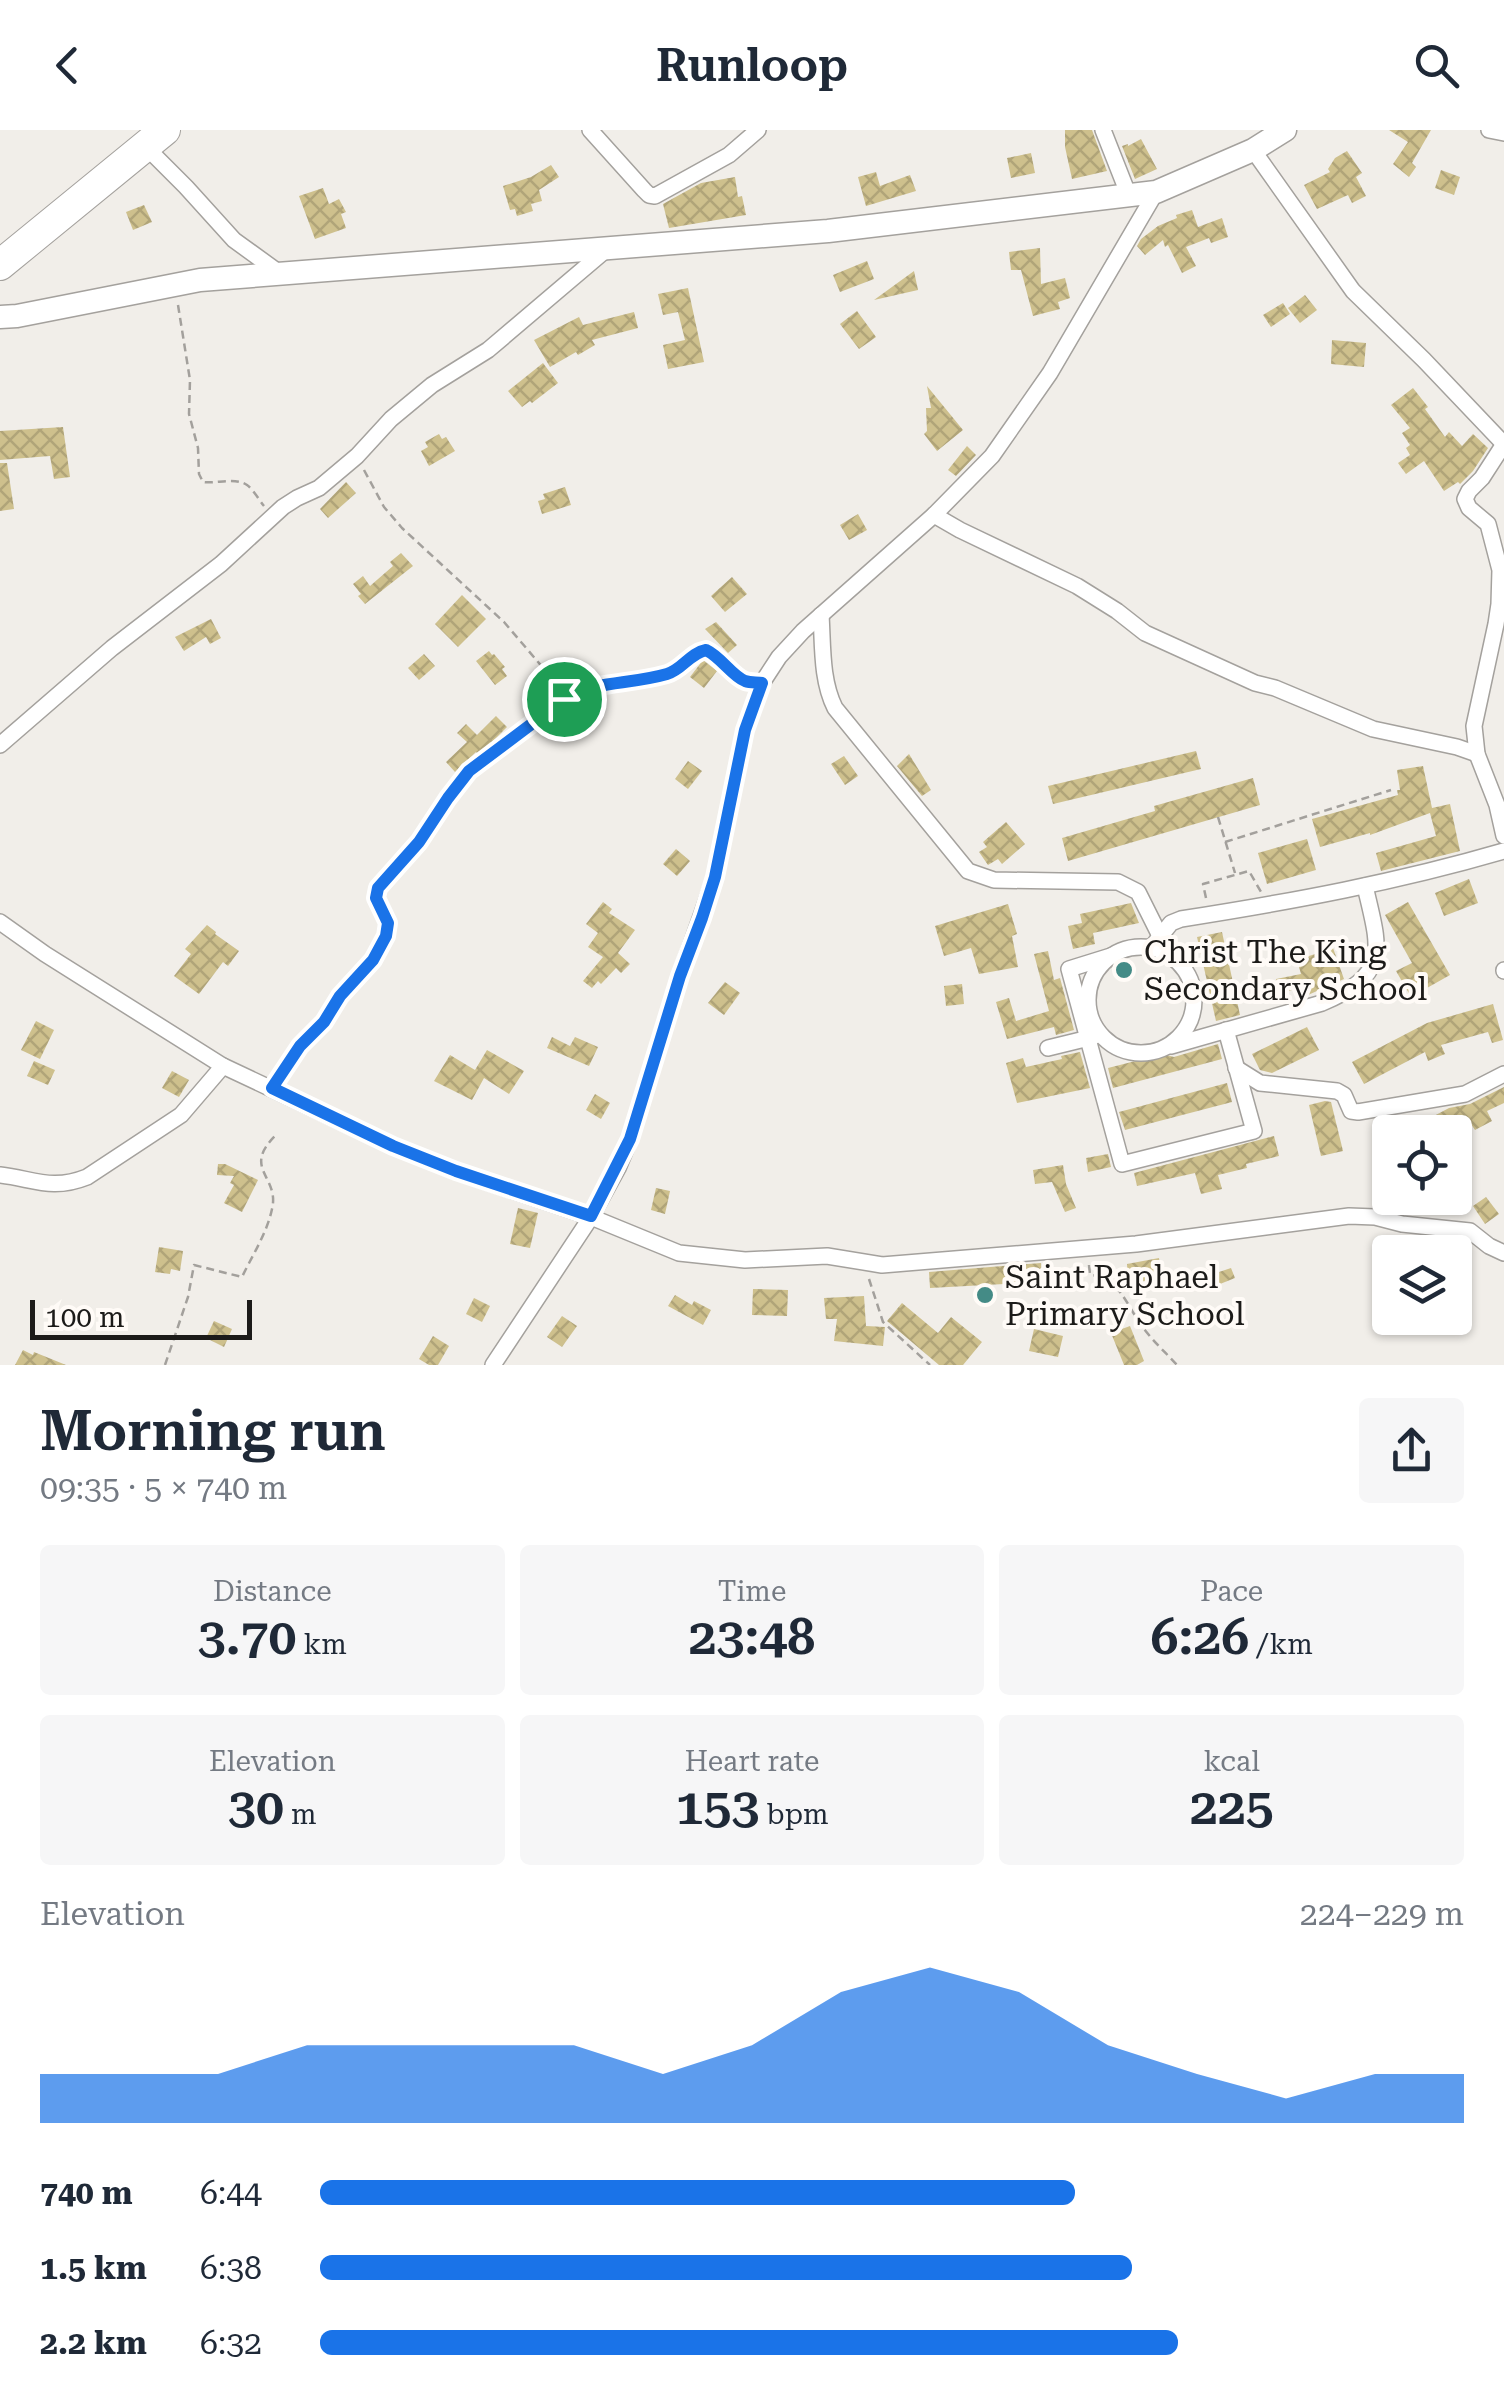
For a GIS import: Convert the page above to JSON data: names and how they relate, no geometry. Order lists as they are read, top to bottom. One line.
{"places":["Christ The King Secondary School","Saint Raphael Primary School"],"scale_bar":"100 m","page":{"header":"Runloop","scale":"100 m","heading":["Morning run","09:35 · 5 × 740 m"],"stats":[["Distance","3.70 km"],["Time","23:48"],["Pace","6:26 /km"],["Elevation","30 m"],["Heart rate","153 bpm"],["kcal","225"]],"chart":["Elevation","224–229 m"],"list":[{"name":"740 m","note":"6:44"},{"name":"1.5 km","note":"6:38"},{"name":"2.2 km","note":"6:32"}]}}
